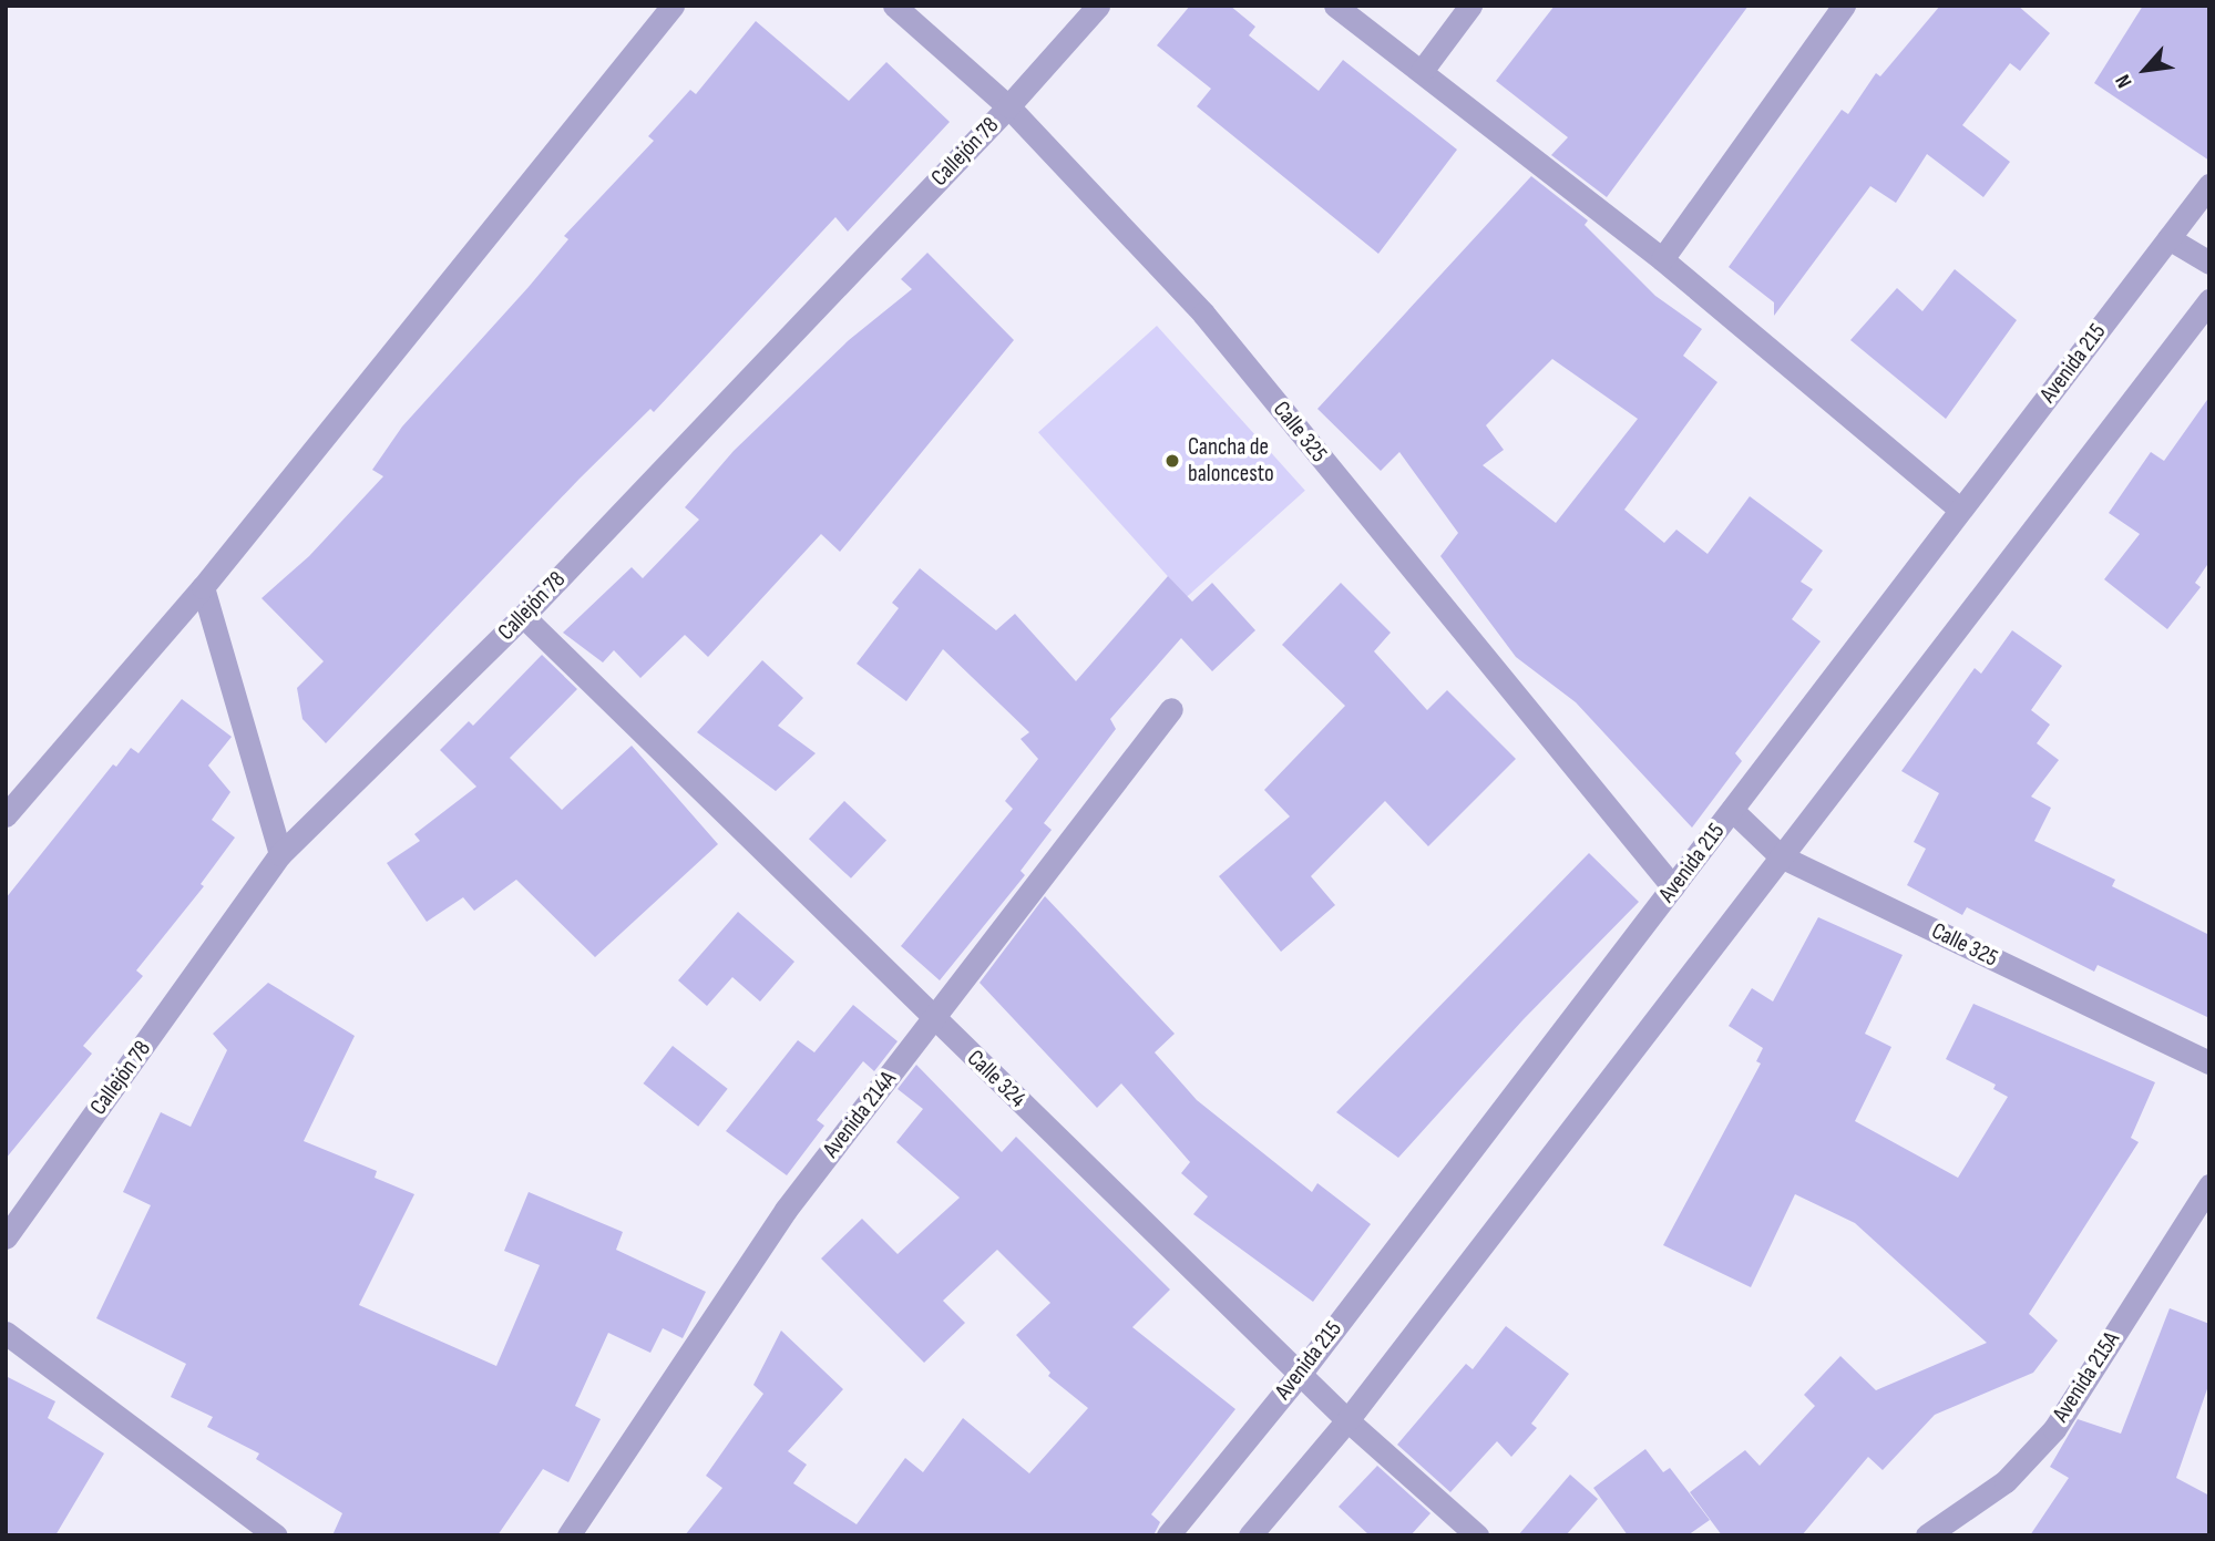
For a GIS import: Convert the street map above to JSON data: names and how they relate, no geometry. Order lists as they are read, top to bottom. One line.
{"streets":{"street":["Callejón 78","Avenida 215","Calle 325","Calle 324","Avenida 214A","Avenida 215A"]},"crossings":[["Callejón 78","Calle 325"],["Callejón 78","Calle 324"],["Avenida 215","Calle 325"],["Avenida 215","Calle 324"],["Calle 324","Avenida 214A"]],"places":["Cancha de baloncesto"],"north":"bottom left"}
